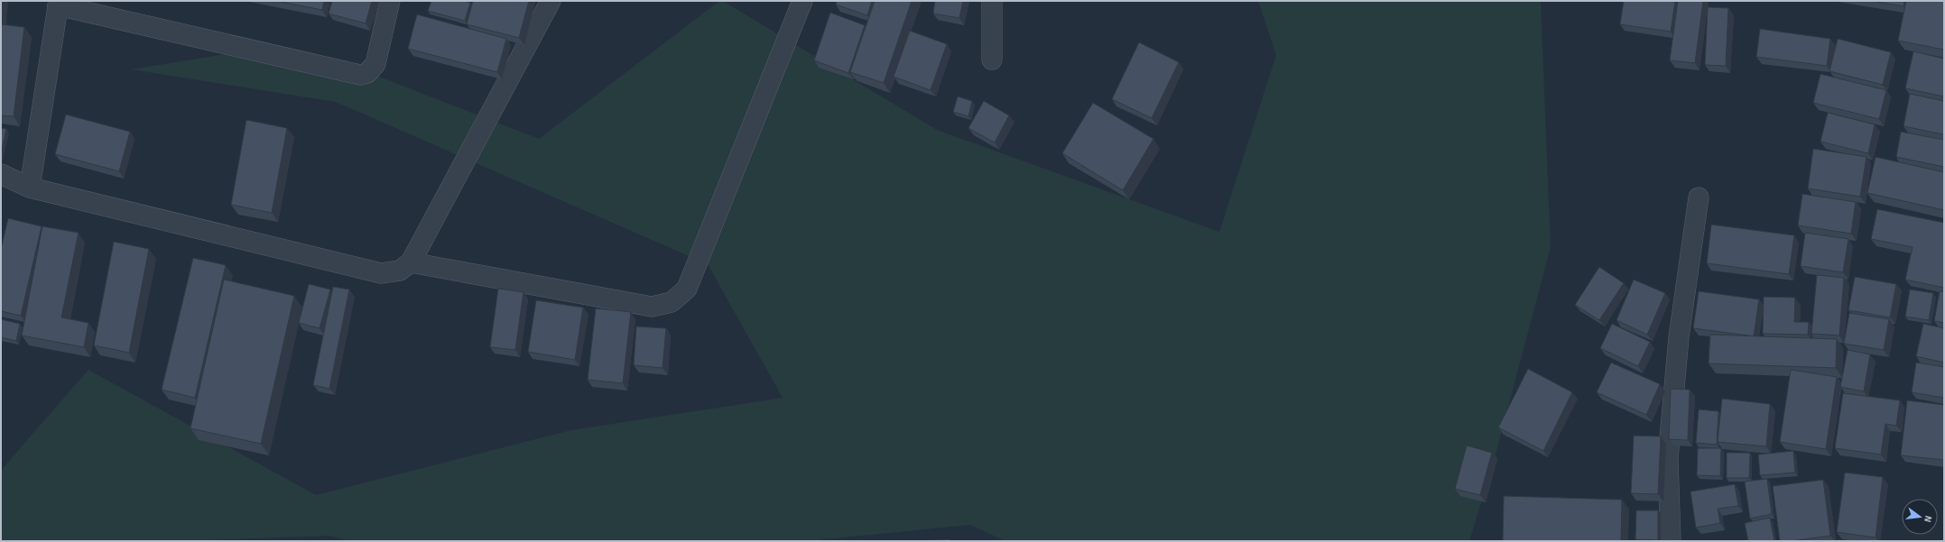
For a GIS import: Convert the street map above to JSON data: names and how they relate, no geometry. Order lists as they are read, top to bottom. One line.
{"north":"right"}
